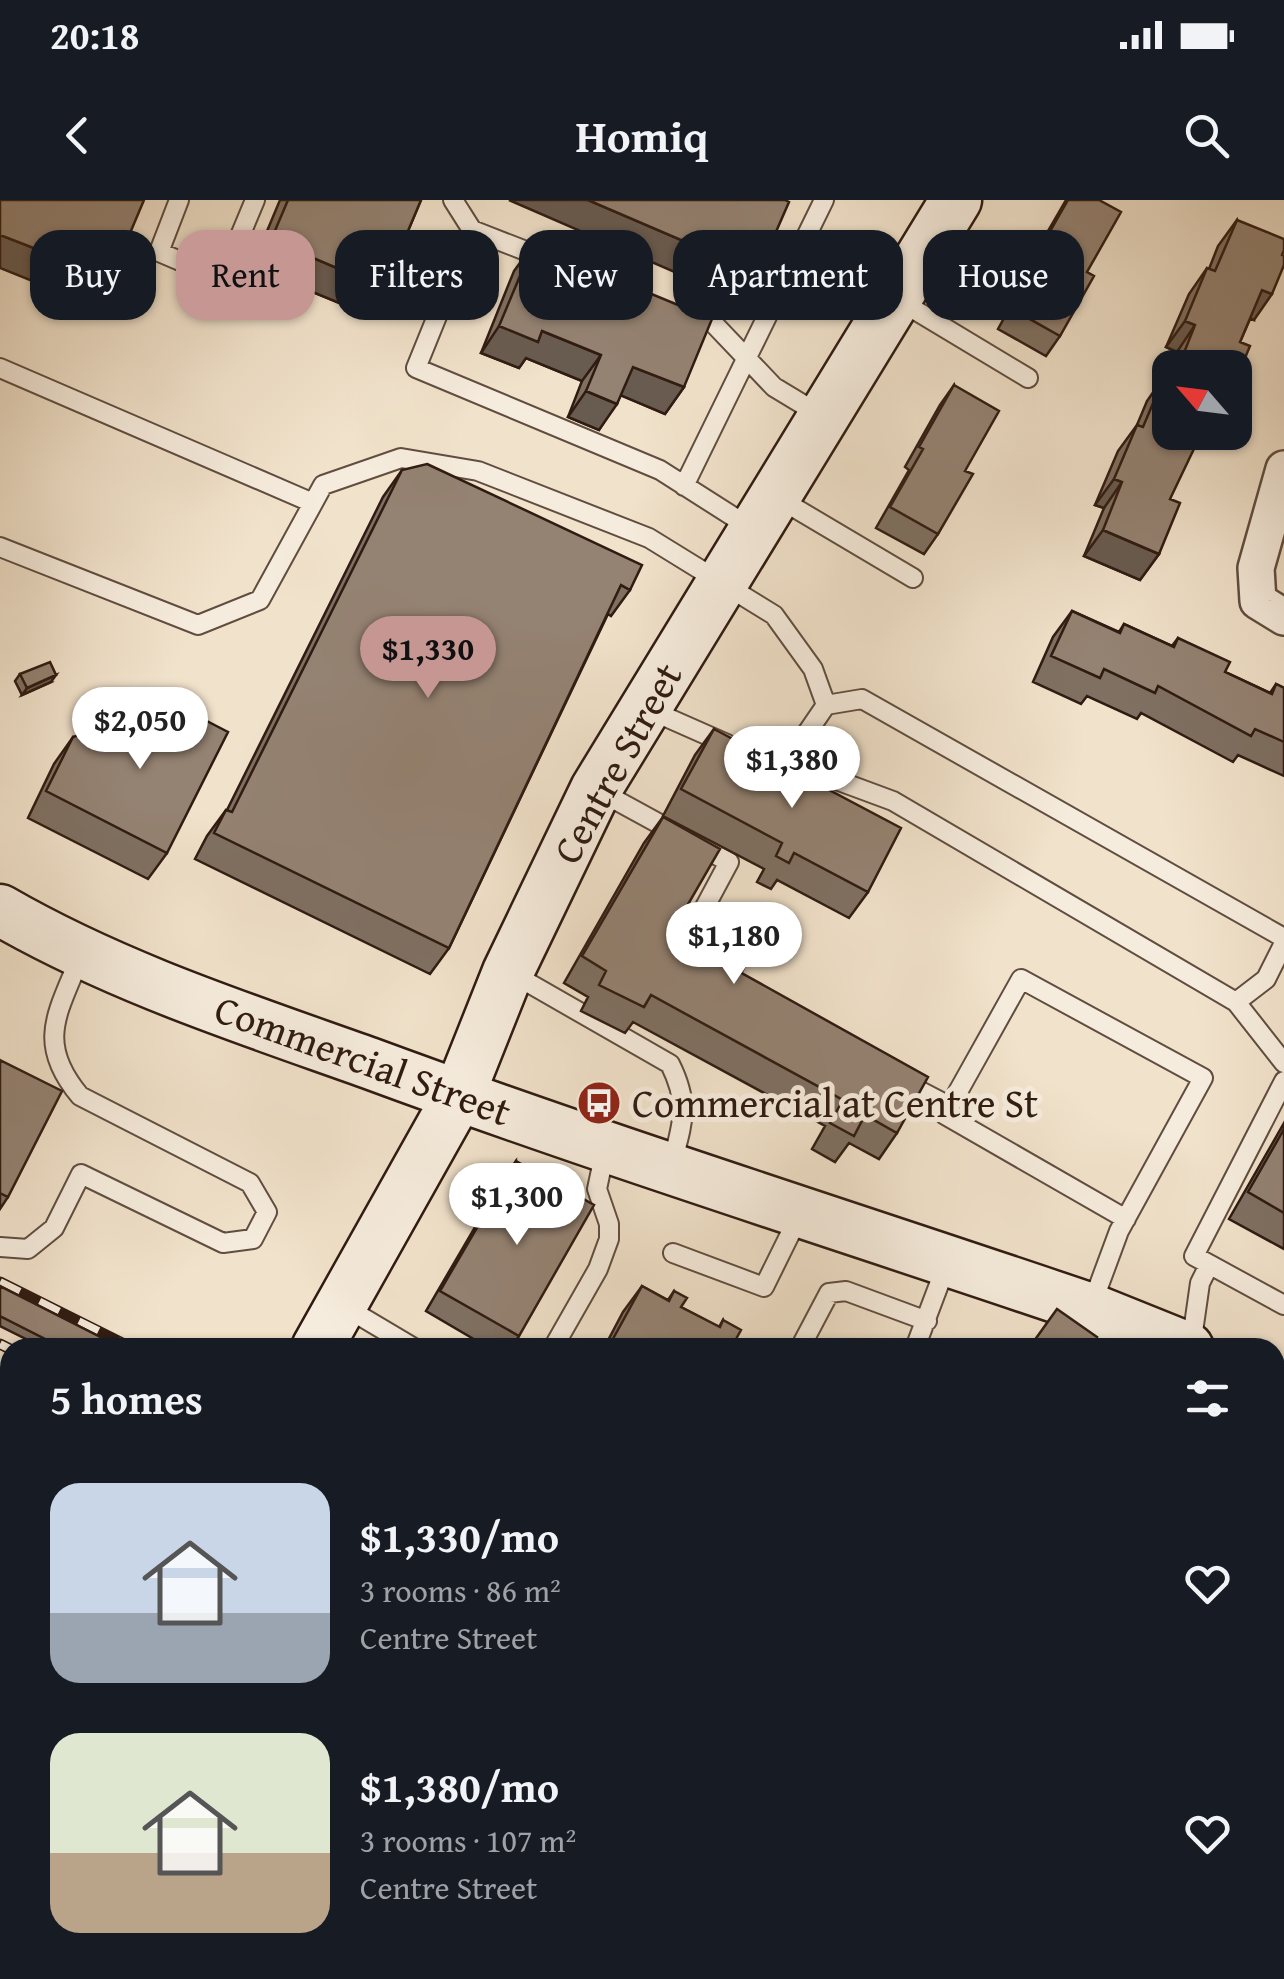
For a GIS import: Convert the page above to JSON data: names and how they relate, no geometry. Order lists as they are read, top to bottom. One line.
{"streets":{"main road":["Centre Street","Commercial Street"]},"crossings":[["Centre Street","Commercial Street"]],"places":{"bus stop":["Commercial at Centre St"]},"north":"top left","page":{"status":"20:18","header":"Homiq","chip":["Buy","Rent","Filters","New","Apartment","House"],"price":["$1,330","$2,050","$1,380","$1,180","$1,300"],"heading":"5 homes","list":[{"name":"$1,330/mo","note":"3 rooms · 86 m² · Centre Street"},{"name":"$1,380/mo","note":"3 rooms · 107 m² · Centre Street"}]}}
